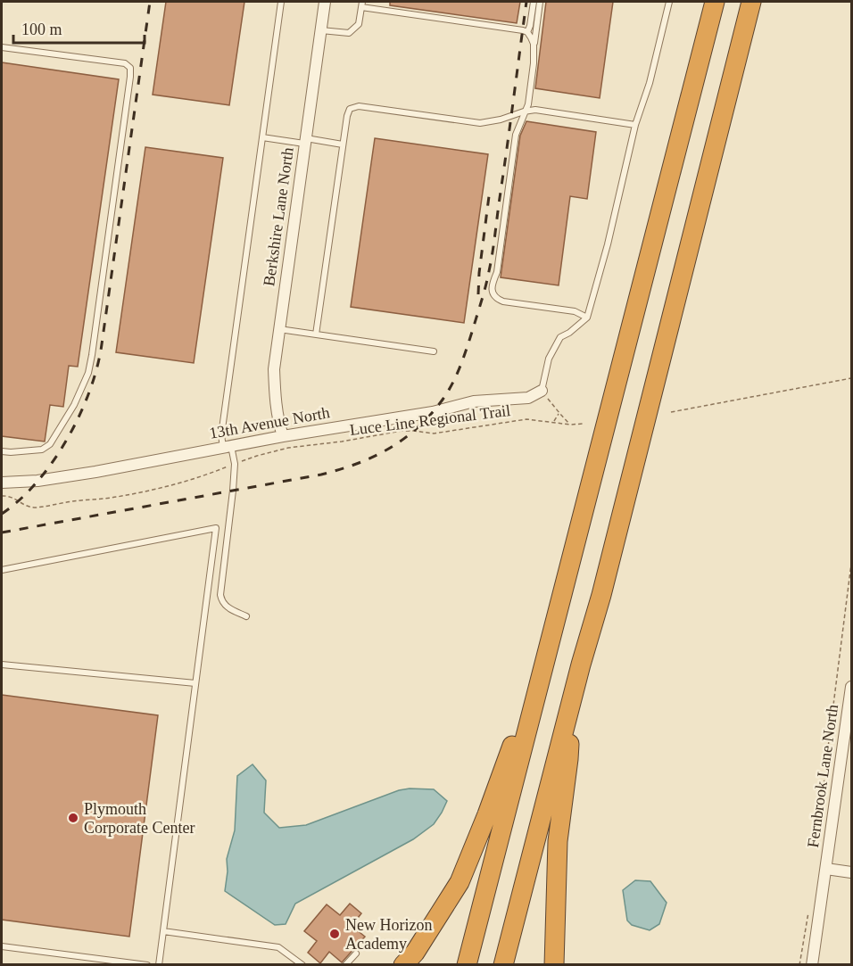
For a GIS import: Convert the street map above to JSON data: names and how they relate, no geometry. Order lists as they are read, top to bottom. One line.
{"streets":{"street":["Berkshire Lane North","13th Avenue North","Fernbrook Lane North"],"path":["Luce Line Regional Trail"]},"crossings":[["Berkshire Lane North","13th Avenue North"]],"places":["Plymouth Corporate Center","New Horizon Academy"],"scale_bar":"100 m"}
